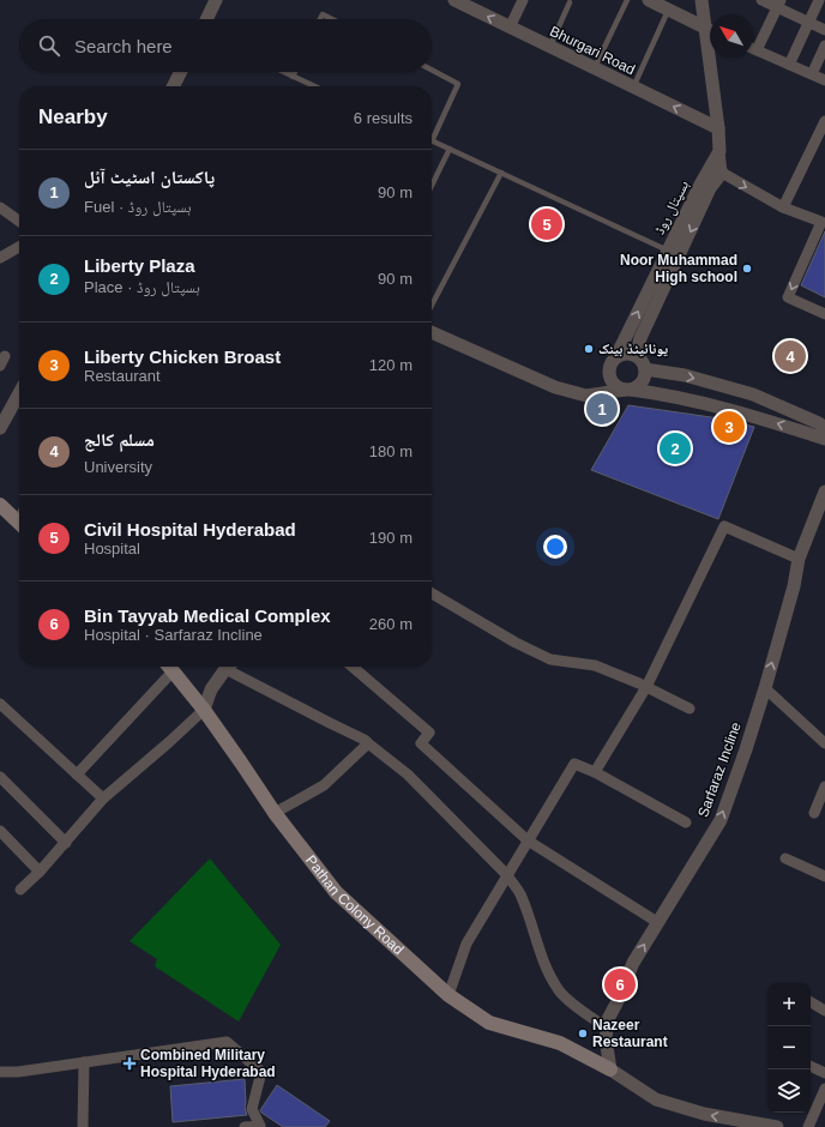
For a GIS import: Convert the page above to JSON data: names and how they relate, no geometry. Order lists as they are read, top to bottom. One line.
{"streets":{"main road":["Pathan Colony Road"],"street":["Bhurgari Road","ہسپتال روڈ","Sarfaraz Incline"]},"crossings":[["Sarfaraz Incline","Pathan Colony Road"]],"one_way":["Sarfaraz Incline"],"places":{"other":["Noor Muhammad High school","یونائیٹڈ بینک","Nazeer Restaurant"],"health":["Combined Military Hospital Hyderabad"]},"north":"top left","page":{"search":"Search here","heading":["Nearby","6 results"],"list":[{"mark":"1","name":"پاکستان اسٹیٹ آئل","note":"Fuel · ہسپتال روڈ","value":"90 m"},{"mark":"2","name":"Liberty Plaza","note":"Place · ہسپتال روڈ","value":"90 m"},{"mark":"3","name":"Liberty Chicken Broast","note":"Restaurant","value":"120 m"},{"mark":"4","name":"مسلم کالج","note":"University","value":"180 m"},{"mark":"5","name":"Civil Hospital Hyderabad","note":"Hospital","value":"190 m"},{"mark":"6","name":"Bin Tayyab Medical Complex","note":"Hospital · Sarfaraz Incline","value":"260 m"}],"pins":["5","4","1","3","2","6"],"map_buttons":["+","−"]}}
